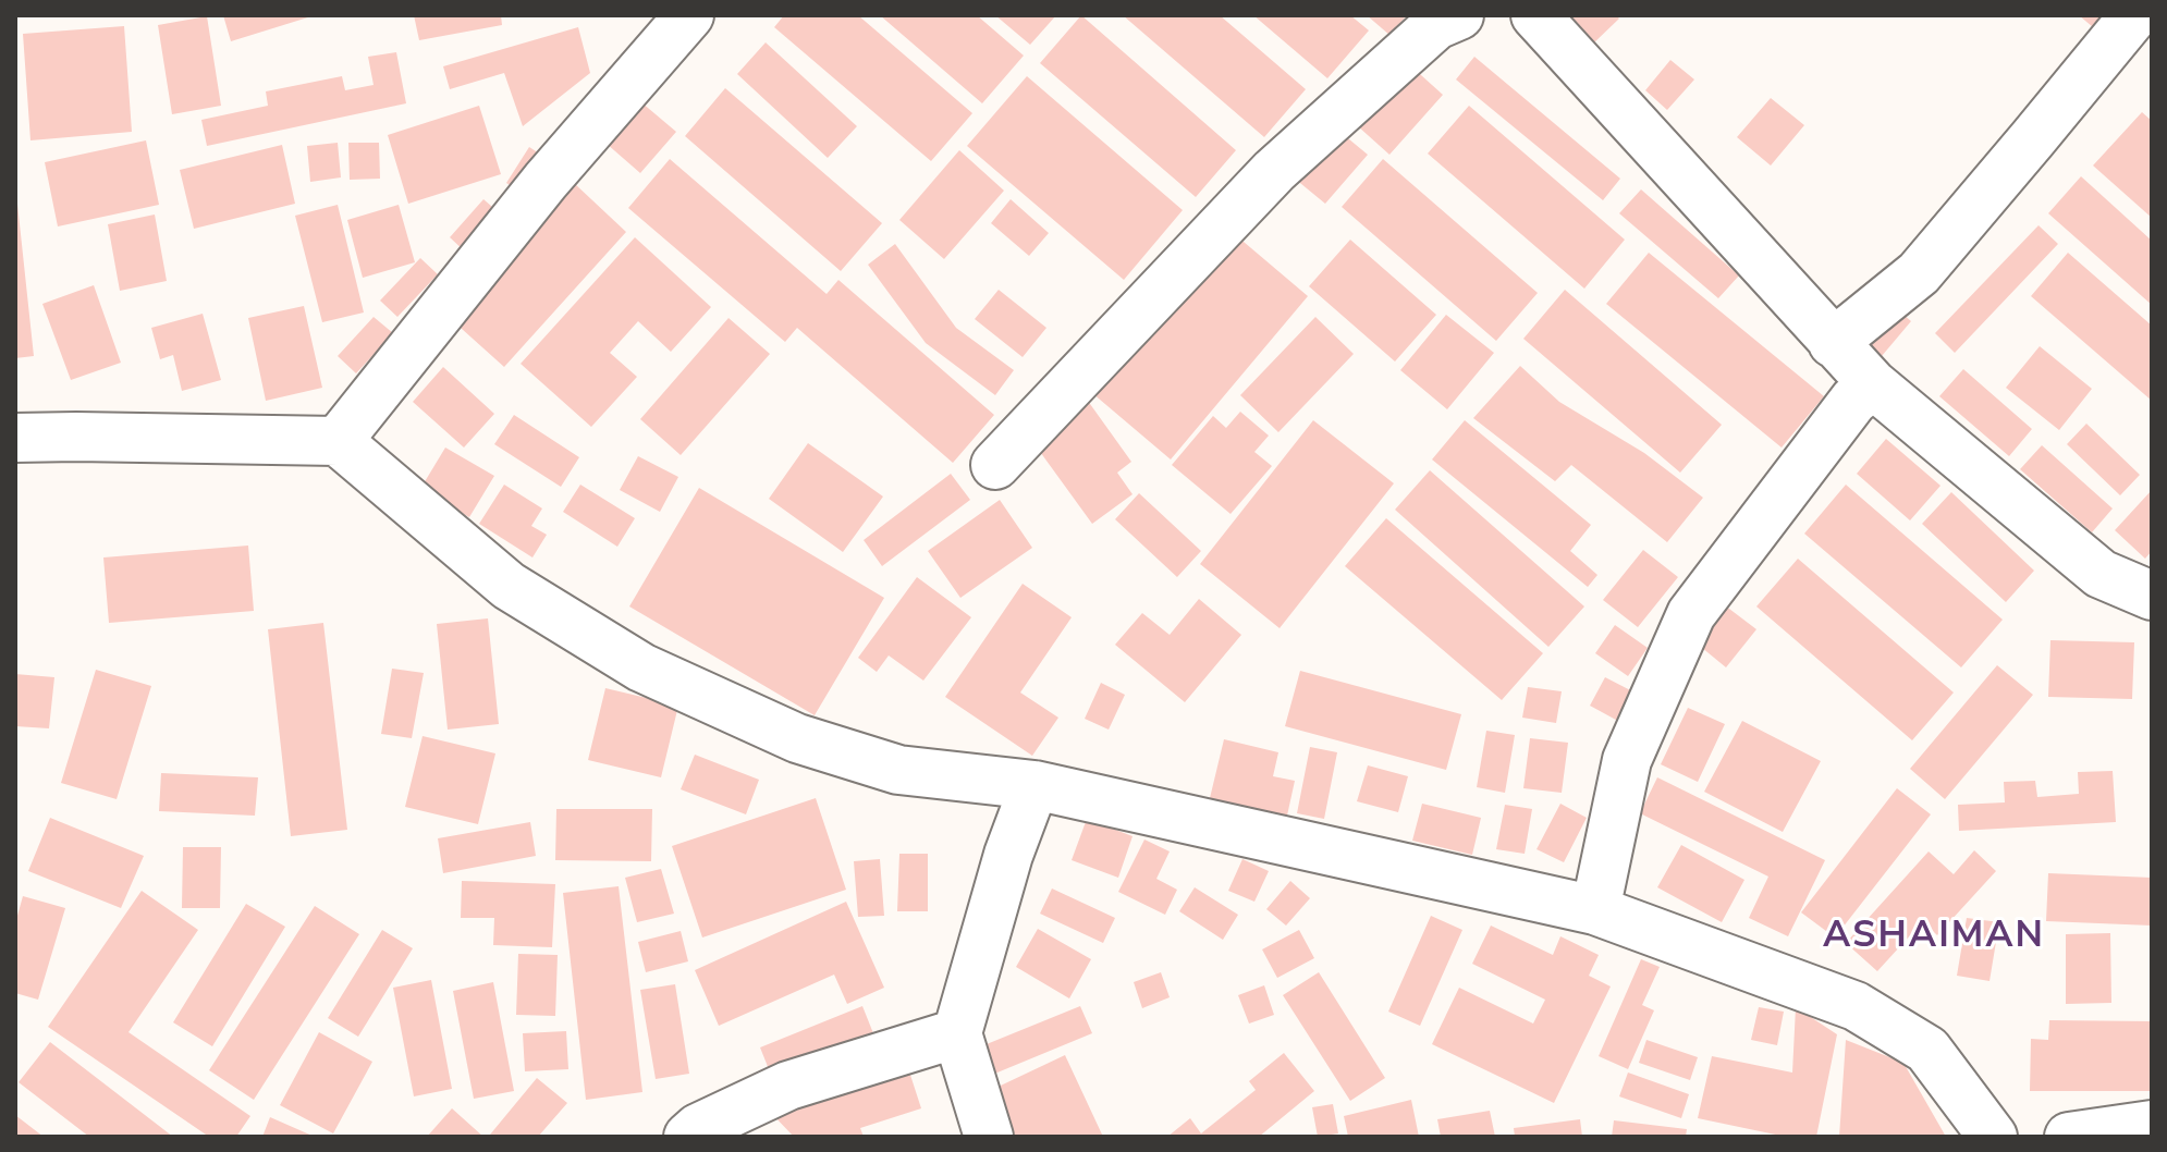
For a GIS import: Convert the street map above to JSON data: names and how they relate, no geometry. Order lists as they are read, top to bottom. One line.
{"districts":["ASHAIMAN"]}
